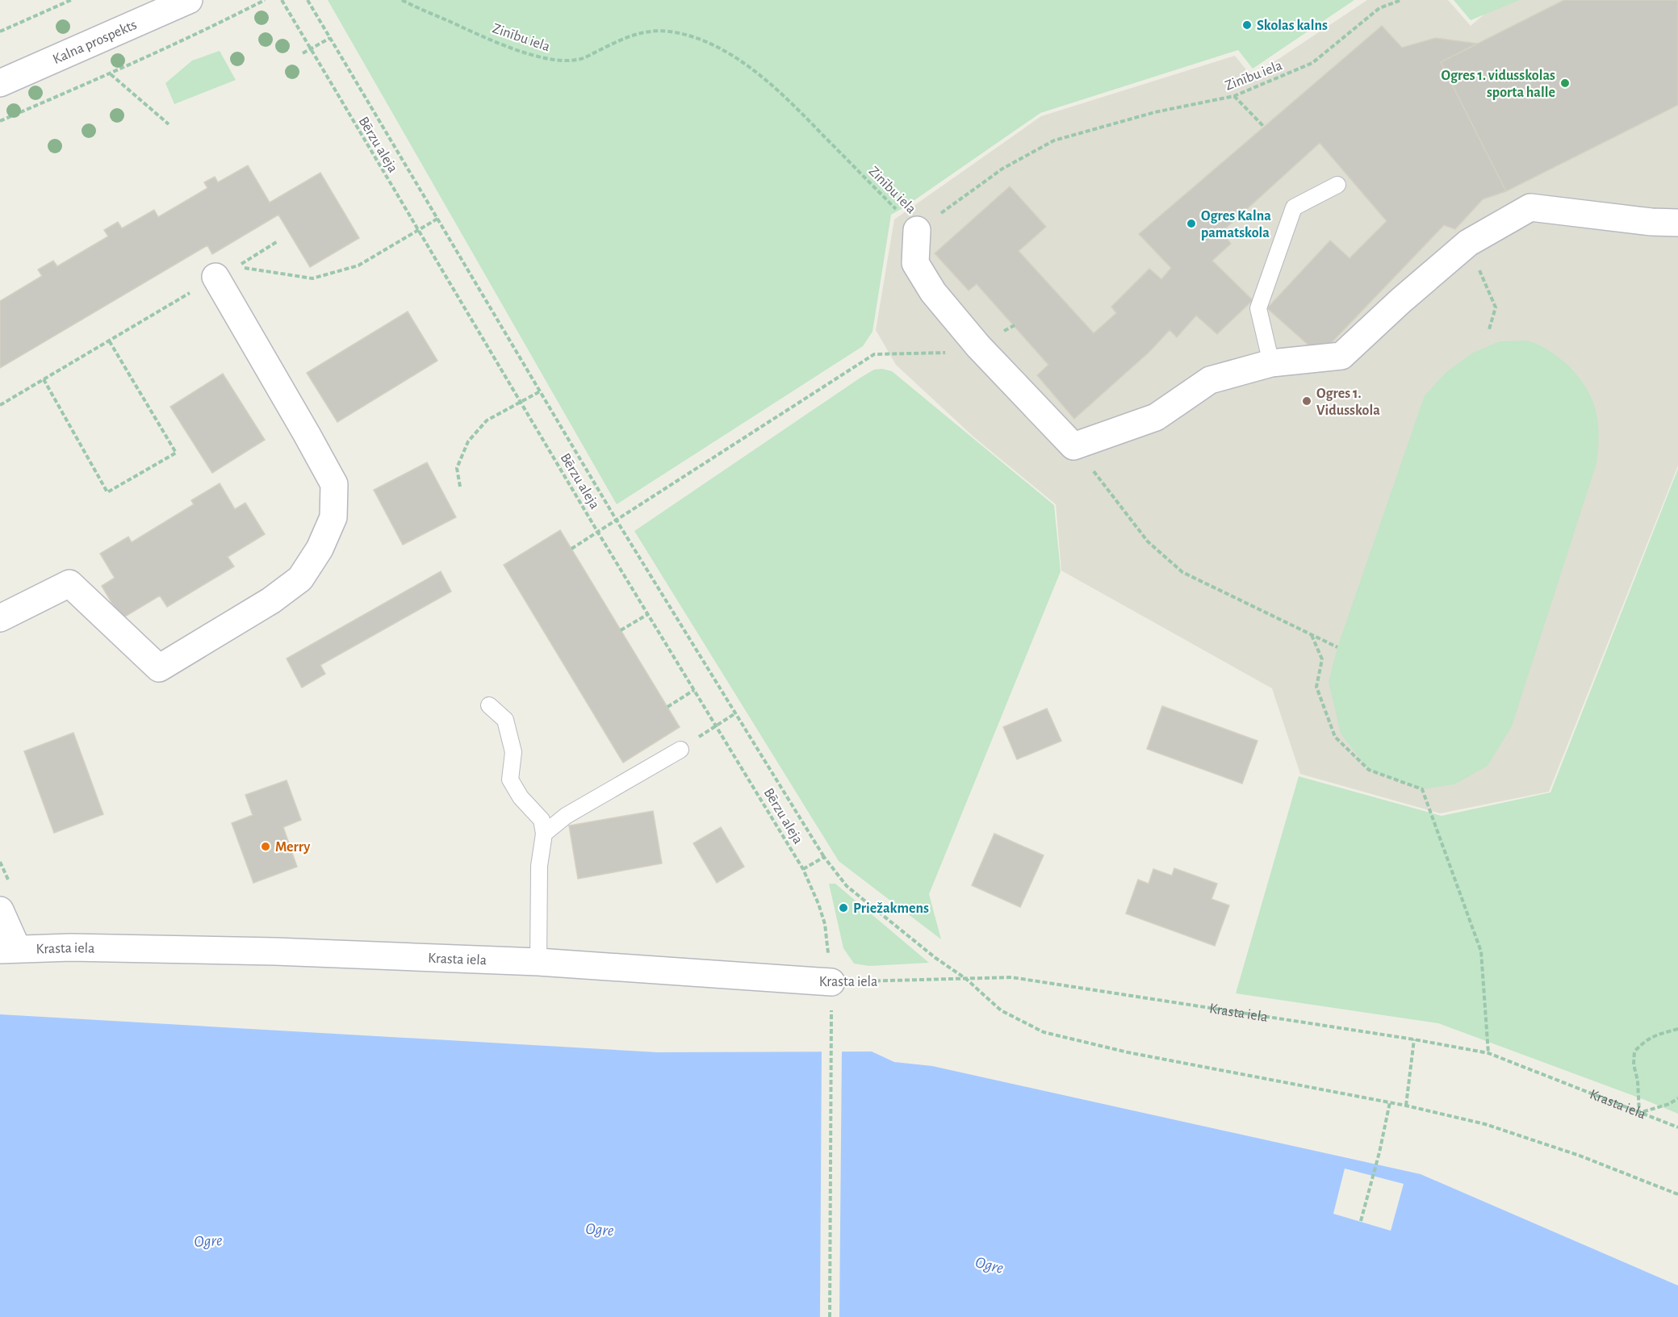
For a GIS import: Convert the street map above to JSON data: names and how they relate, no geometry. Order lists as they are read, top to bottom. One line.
{"streets":{"street":["Kalna prospekts","Krasta iela"],"path":["Zinību iela","Bērzu aleja"]},"crossings":[["Bērzu aleja","Krasta iela"]],"water":["Ogre"],"places":["Skolas kalns","Ogres 1. vidusskolas sporta halle","Ogres Kalna pamatskola","Ogres 1. Vidusskola","Merry","Priežakmens"]}
